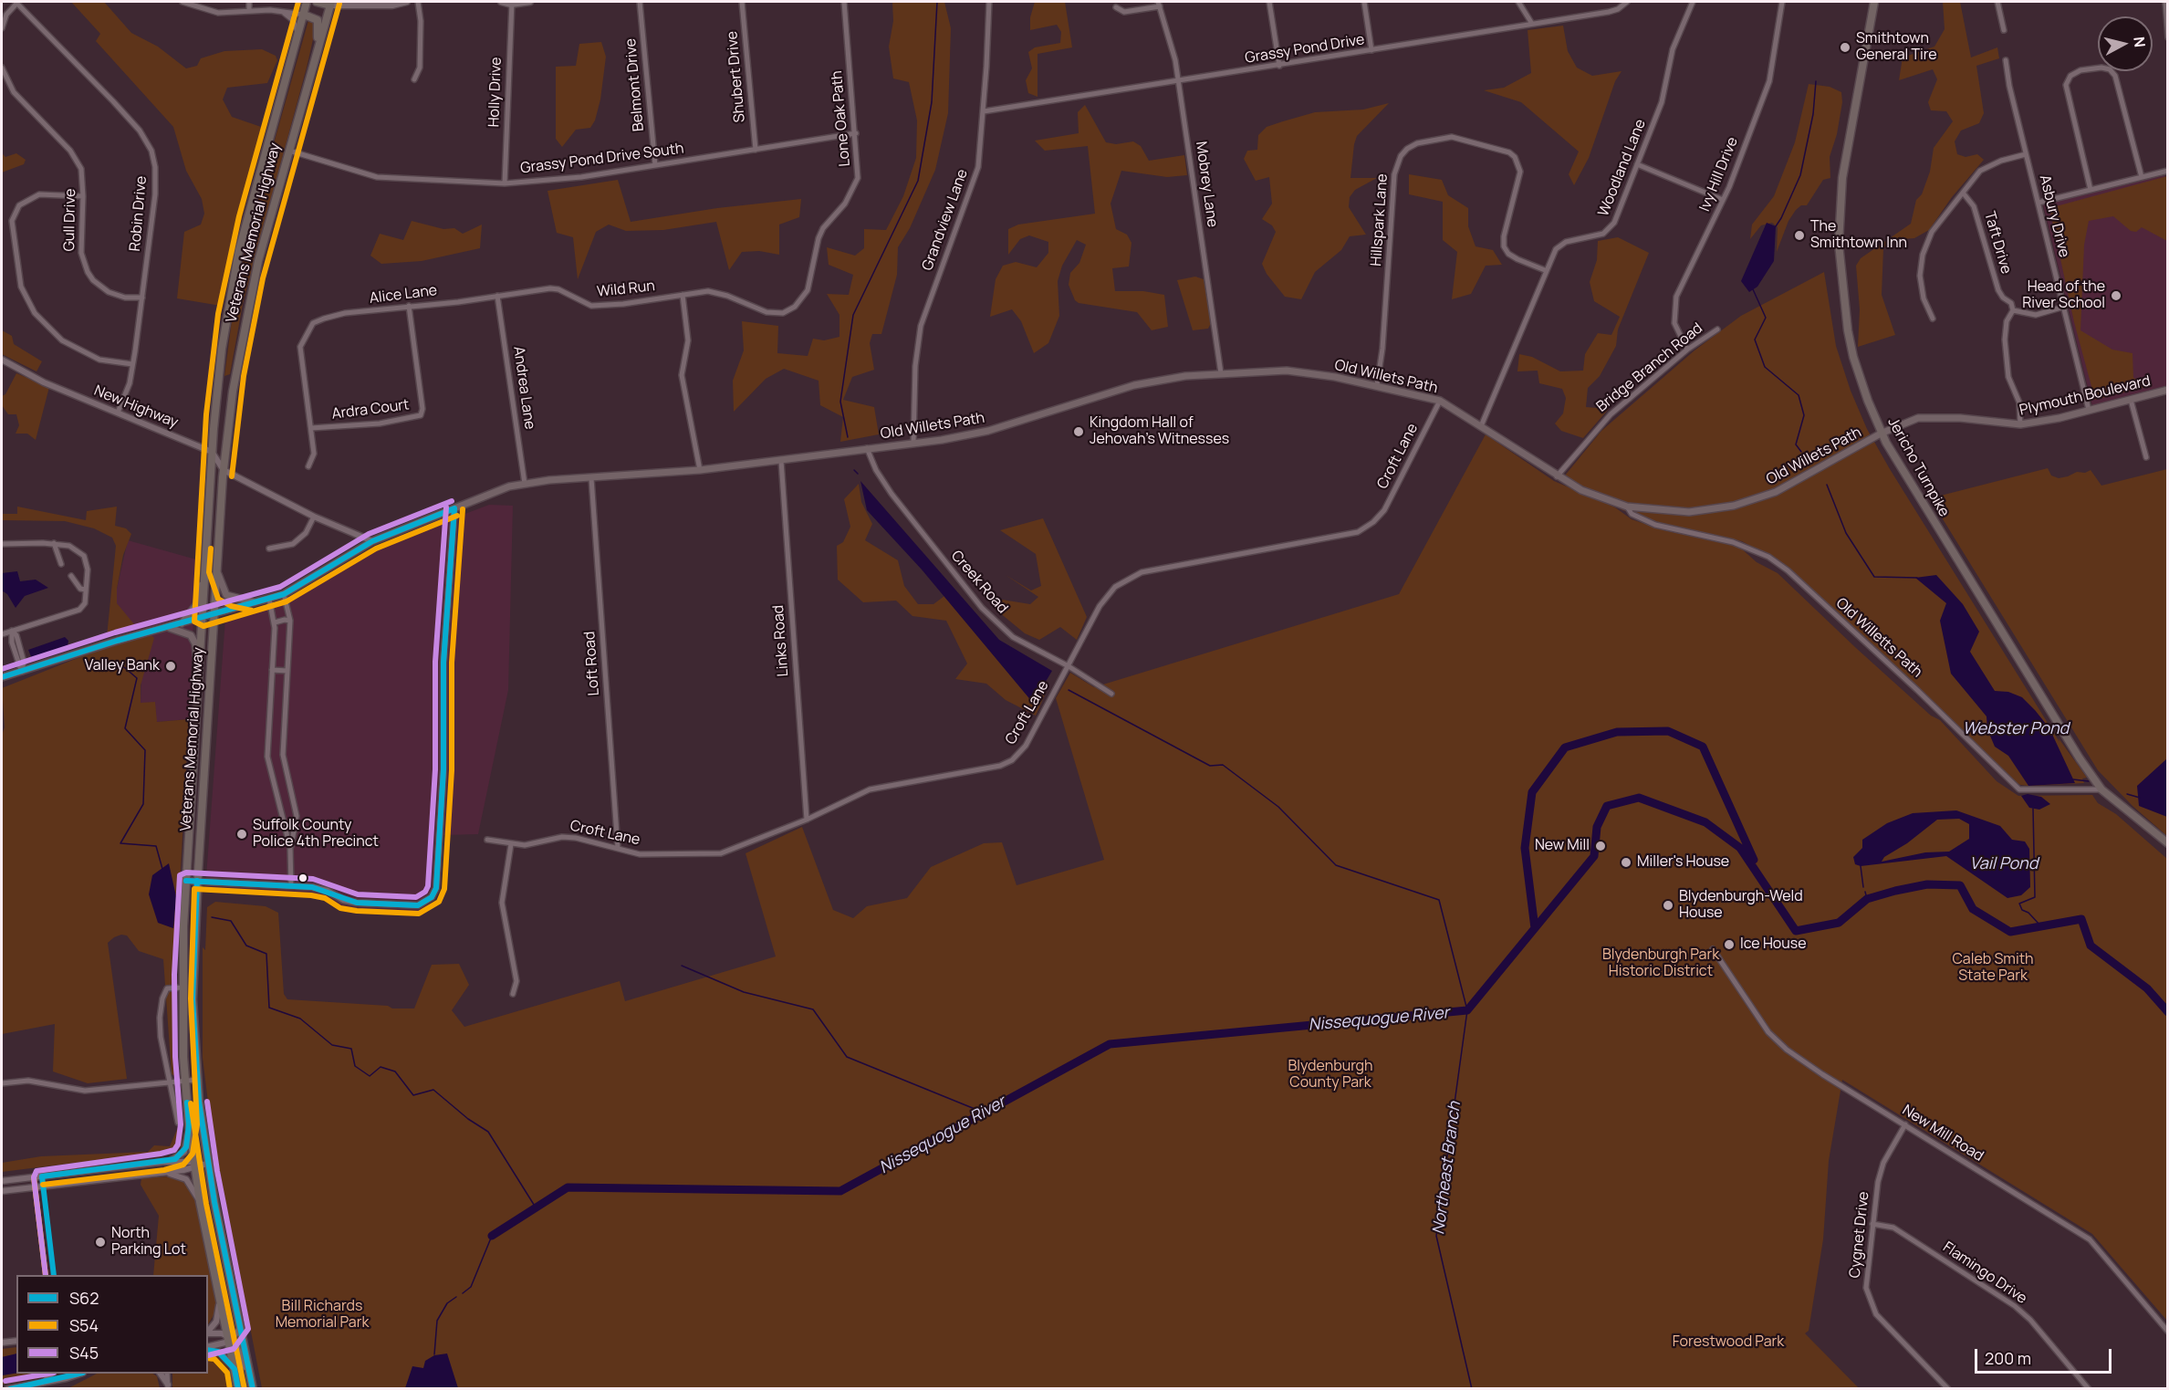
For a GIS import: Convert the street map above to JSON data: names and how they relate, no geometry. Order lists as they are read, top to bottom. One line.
{"streets":{"highway":["Veterans Memorial Highway"],"main road":["Old Willets Path","Plymouth Boulevard","Jericho Turnpike"],"street":["Grassy Pond Drive","Shubert Drive","Belmont Drive","Holly Drive","Lone Oak Path","Grassy Pond Drive South","Woodland Lane","Ivy Hill Drive","Mobrey Lane","Robin Drive","Asbury Drive","Gull Drive","Grandview Lane","Hillspark Lane","Taft Drive","Wild Run","Alice Lane","Bridge Branch Road","Andrea Lane","New Highway","Ardra Court","Croft Lane","Creek Road","Old Willetts Path","Links Road","Loft Road","New Mill Road","Cygnet Drive","Flamingo Drive"]},"crossings":[["Grassy Pond Drive","Mobrey Lane"],["Grassy Pond Drive","Grandview Lane"],["Shubert Drive","Grassy Pond Drive South"],["Belmont Drive","Grassy Pond Drive South"],["Holly Drive","Grassy Pond Drive South"],["Lone Oak Path","Grassy Pond Drive South"],["Lone Oak Path","Wild Run"],["Grassy Pond Drive South","Veterans Memorial Highway"],["Woodland Lane","Hillspark Lane"],["Woodland Lane","Old Willets Path"],["Ivy Hill Drive","Bridge Branch Road"],["Mobrey Lane","Old Willets Path"],["Robin Drive","Gull Drive"],["Robin Drive","New Highway"],["Asbury Drive","Plymouth Boulevard"],["Grandview Lane","Old Willets Path"],["Hillspark Lane","Old Willets Path"],["Veterans Memorial Highway","Old Willets Path"],["Veterans Memorial Highway","New Highway"],["Wild Run","Alice Lane"],["Wild Run","Andrea Lane"],["Alice Lane","Andrea Lane"],["Alice Lane","Ardra Court"],["Bridge Branch Road","Old Willets Path"],["Old Willets Path","Andrea Lane"],["Old Willets Path","Plymouth Boulevard"],["Old Willets Path","Croft Lane"],["Old Willets Path","Jericho Turnpike"],["Old Willets Path","Creek Road"],["Old Willets Path","Old Willetts Path"],["Old Willets Path","Links Road"],["Old Willets Path","Loft Road"],["Plymouth Boulevard","Jericho Turnpike"],["Croft Lane","Creek Road"],["Croft Lane","Links Road"],["Croft Lane","Loft Road"],["Jericho Turnpike","Old Willetts Path"],["New Mill Road","Cygnet Drive"],["Cygnet Drive","Flamingo Drive"]],"water":["Webster Pond","Vail Pond","Nissequogue River","Northeast Branch"],"parks":["Blydenburgh Park Historic District","Caleb Smith State Park","Blydenburgh County Park","Bill Richards Memorial Park","Forestwood Park"],"places":["Smithtown General Tire","The Smithtown Inn","Head of the River School","Kingdom Hall of Jehovah’s Witnesses","Valley Bank","Suffolk County Police 4th Precinct","New Mill","Miller's House","Blydenburgh-Weld House","Ice House","North Parking Lot"],"lines":["transit line S54","transit line S45","transit line S62"],"legend":["S62","S54","S45"],"scale_bar":"200 m","north":"right"}
